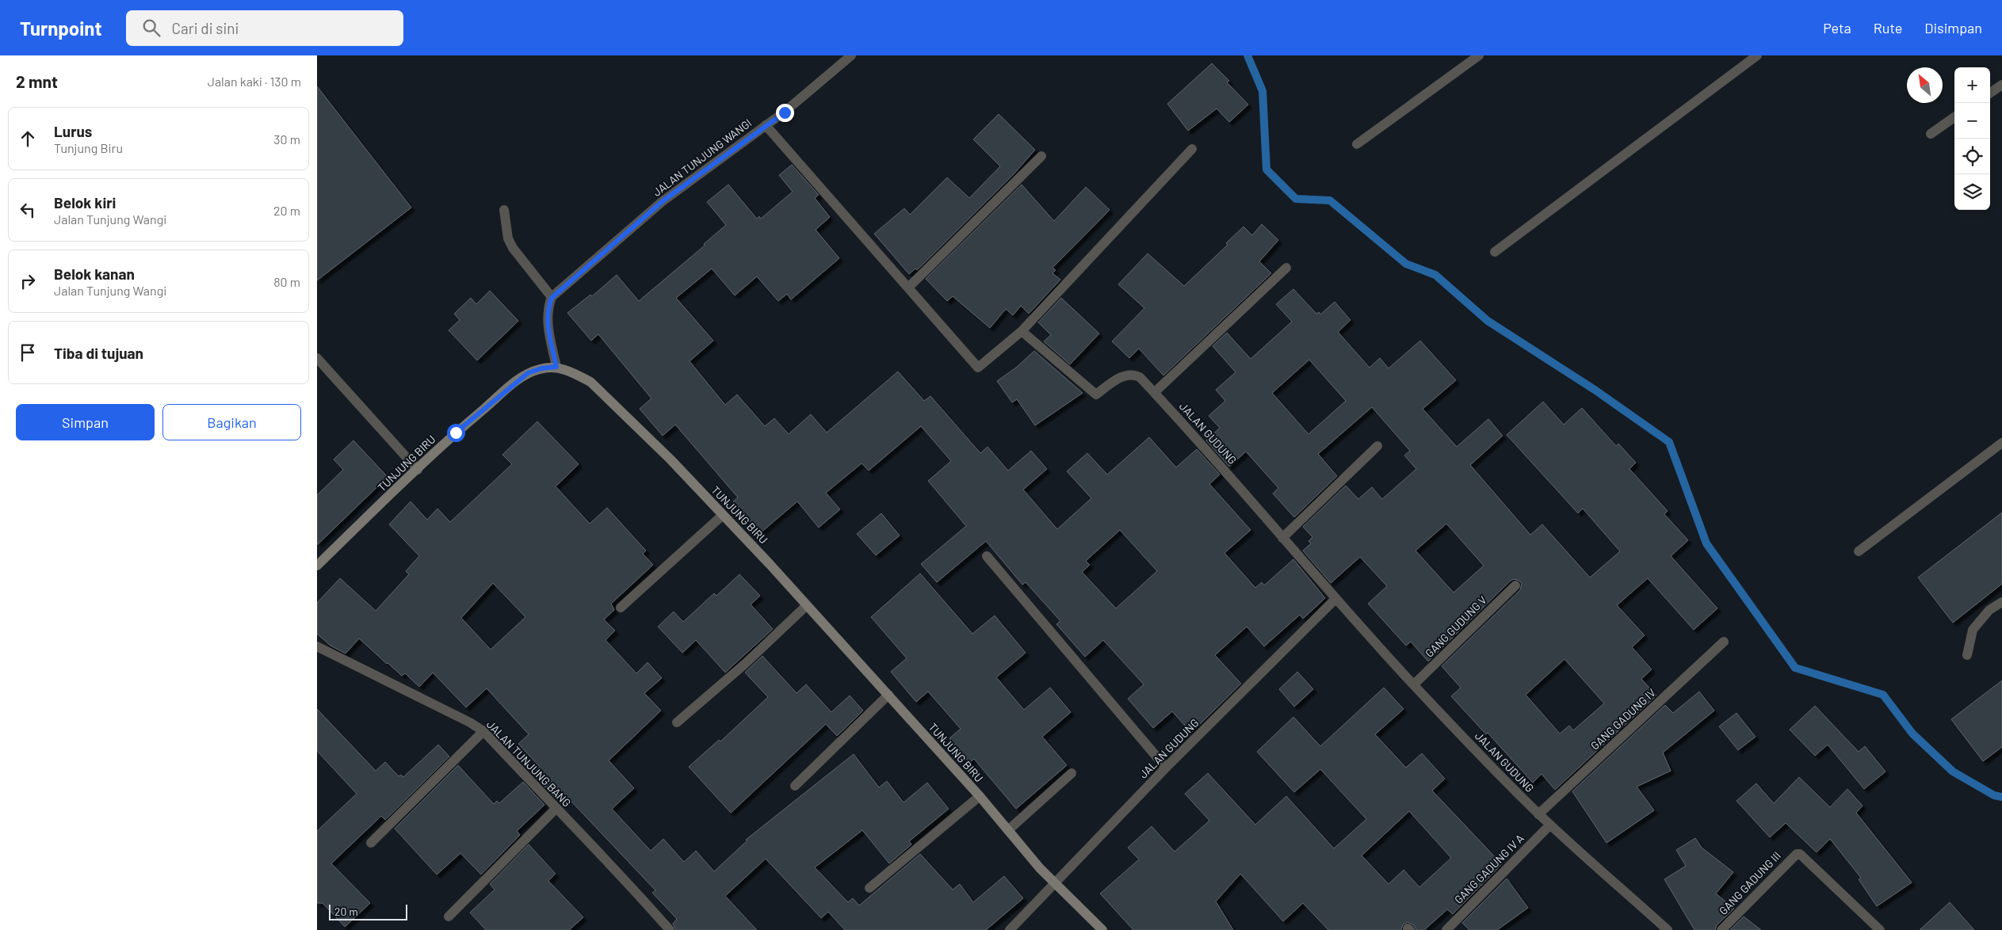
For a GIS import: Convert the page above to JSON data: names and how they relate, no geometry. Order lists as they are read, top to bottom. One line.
{"streets":{"street":["JALAN TUNJUNG WANGI","JALAN GUDUNG","TUNJUNG BIRU","GANG GUDUNG V","GANG GADUNG IV","JALAN TUNJUNG BANG","GANG GADUNG IV A","GANG GADUNG III"]},"crossings":[["JALAN GUDUNG","TUNJUNG BIRU"],["JALAN GUDUNG","GANG GUDUNG V"],["JALAN GUDUNG","GANG GADUNG IV"],["JALAN GUDUNG","GANG GADUNG IV A"]],"scale_bar":"20 m","north":"top left","page":{"header":"Turnpoint","search":"Cari di sini","nav":["Peta","Rute","Disimpan"],"heading":["2 mnt","Jalan kaki · 130 m"],"map_buttons":["+","−"],"list":[["Lurus","Tunjung Biru","30 m"],["Belok kiri","Jalan Tunjung Wangi","20 m"],["Belok kanan","Jalan Tunjung Wangi","80 m"],"Tiba di tujuan"],"buttons":["Simpan","Bagikan"],"scale":"20 m"}}
